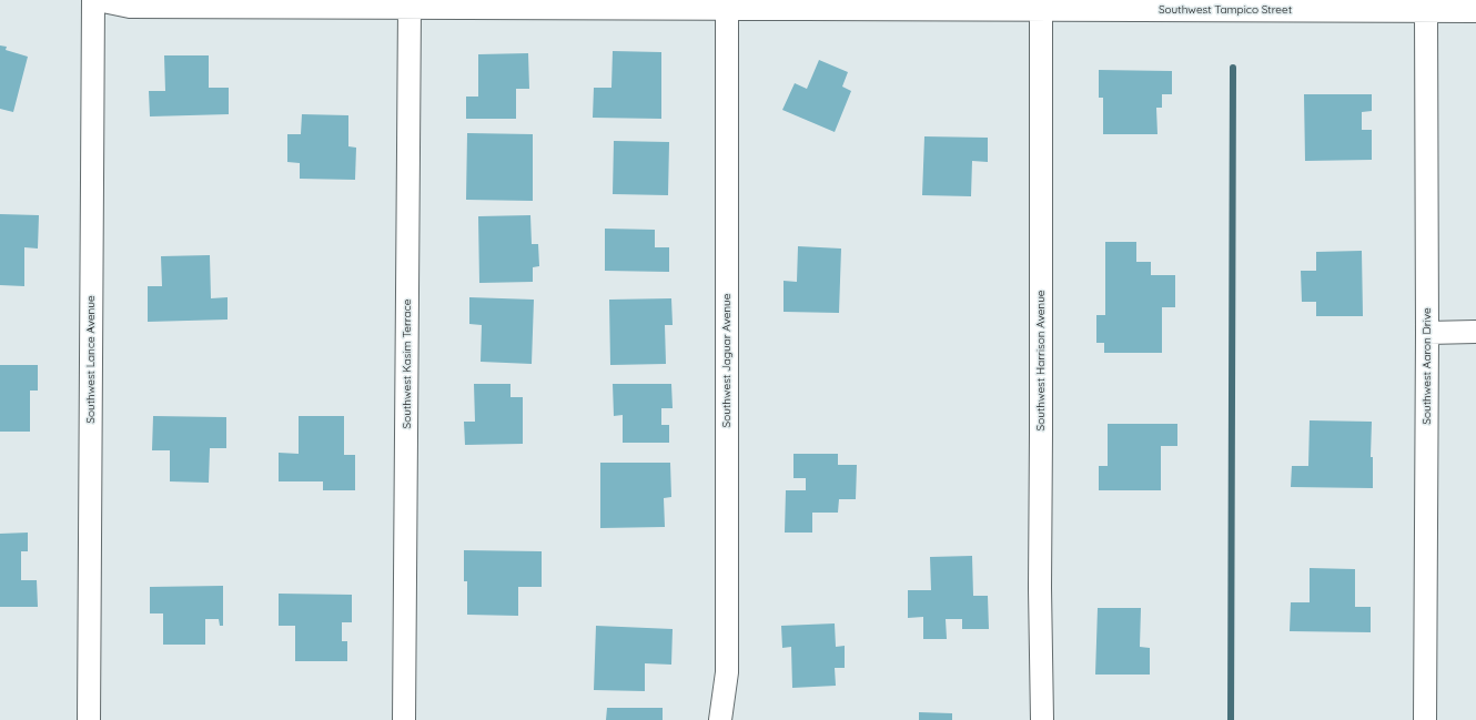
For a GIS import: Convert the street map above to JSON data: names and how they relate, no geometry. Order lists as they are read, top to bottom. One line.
{"streets":{"street":["Southwest Tampico Street","Southwest Lance Avenue","Southwest Jaguar Avenue","Southwest Harrison Avenue","Southwest Kasim Terrace","Southwest Aaron Drive"]},"crossings":[["Southwest Tampico Street","Southwest Jaguar Avenue"],["Southwest Tampico Street","Southwest Harrison Avenue"],["Southwest Tampico Street","Southwest Kasim Terrace"],["Southwest Tampico Street","Southwest Aaron Drive"]]}
